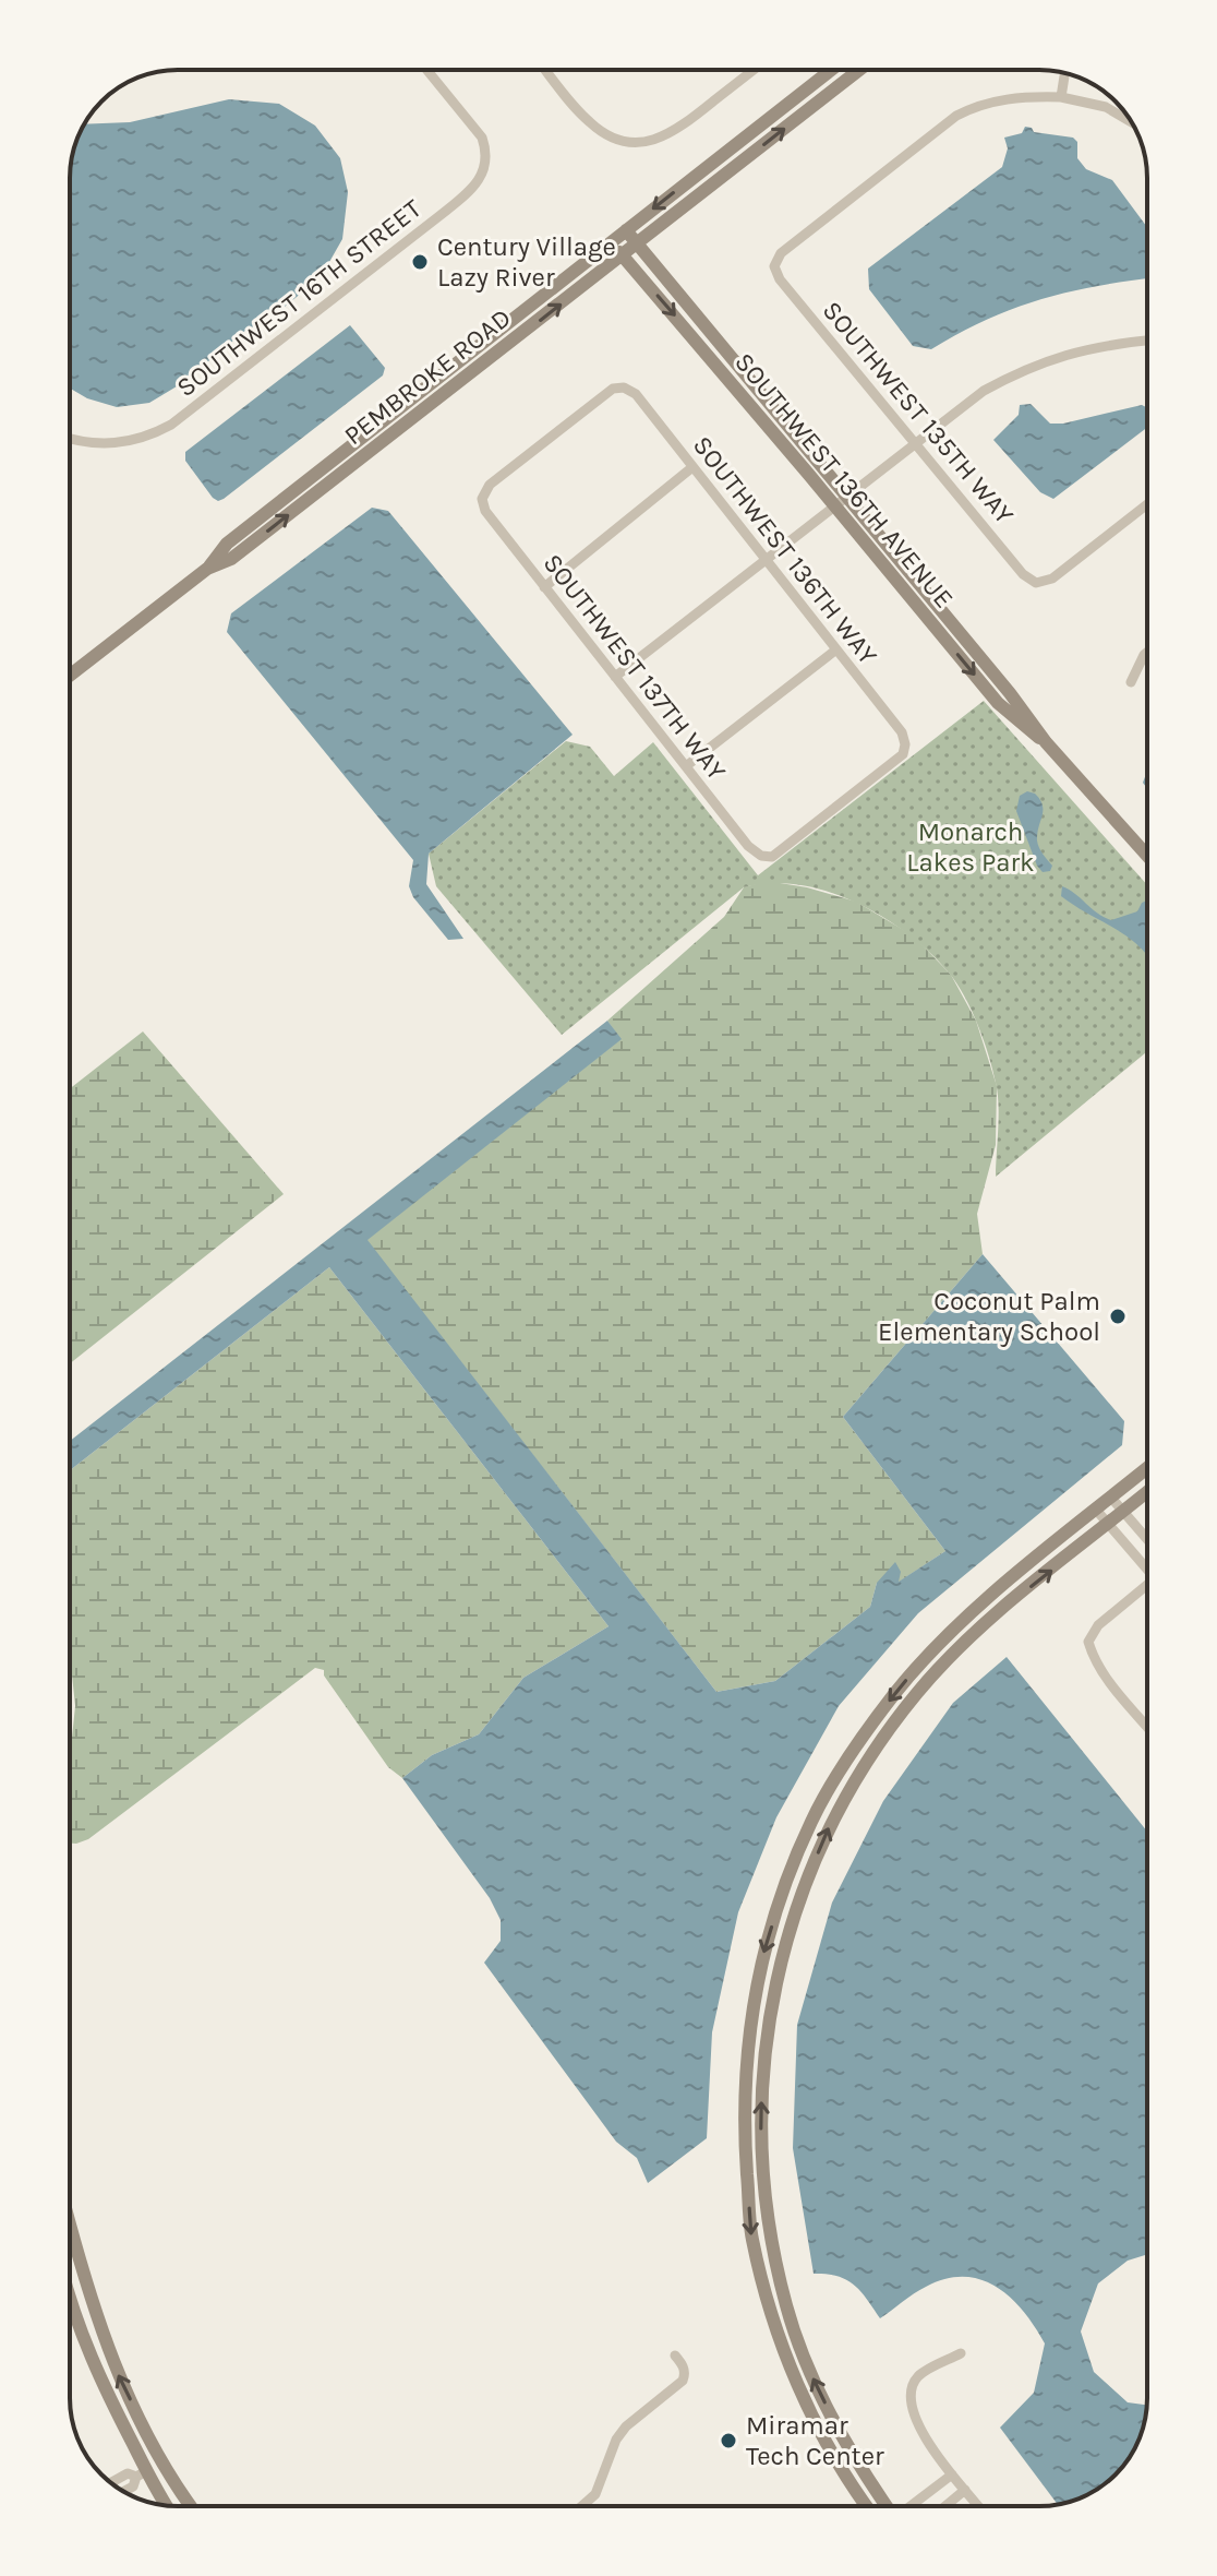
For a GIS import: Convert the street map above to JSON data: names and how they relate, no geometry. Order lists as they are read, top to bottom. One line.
{"streets":{"street":["SOUTHWEST 16TH STREET","PEMBROKE ROAD","SOUTHWEST 135TH WAY","SOUTHWEST 136TH AVENUE","SOUTHWEST 136TH WAY","SOUTHWEST 137TH WAY"]},"crossings":[["PEMBROKE ROAD","SOUTHWEST 136TH AVENUE"],["SOUTHWEST 136TH WAY","SOUTHWEST 137TH WAY"]],"parks":["Monarch Lakes Park"],"places":["Century Village Lazy River","Coconut Palm Elementary School","Miramar Tech Center"]}
